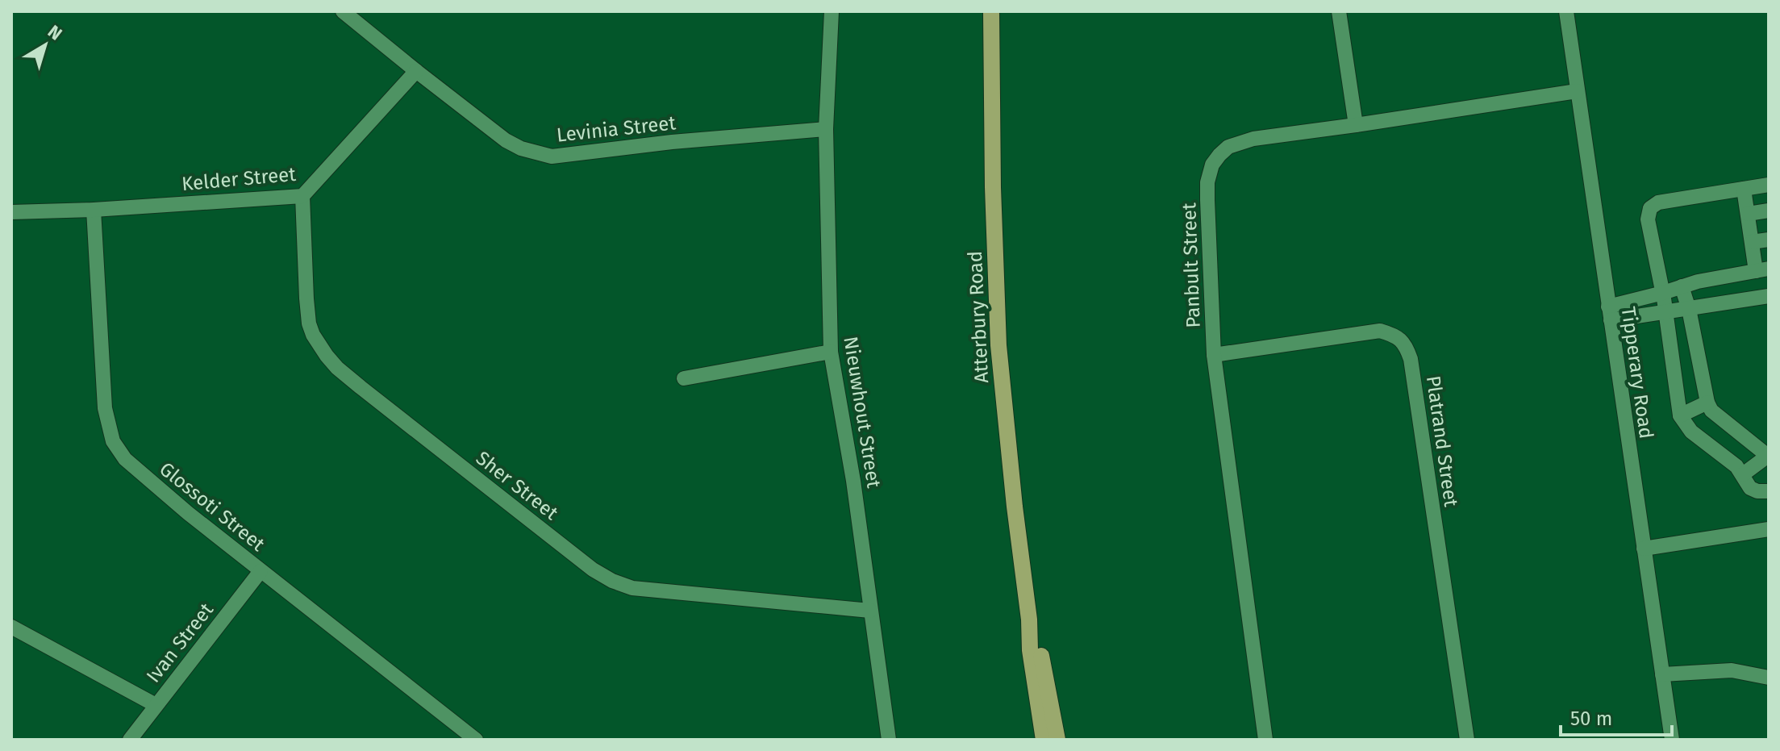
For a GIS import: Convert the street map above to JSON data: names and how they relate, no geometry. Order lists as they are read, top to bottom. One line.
{"streets":{"main road":["Atterbury Road"],"street":["Levinia Street","Kelder Street","Panbult Street","Tipperary Road","Nieuwhout Street","Platrand Street","Sher Street","Glossoti Street","Ivan Street"]},"crossings":[["Levinia Street","Kelder Street"],["Levinia Street","Nieuwhout Street"],["Kelder Street","Sher Street"],["Kelder Street","Glossoti Street"],["Panbult Street","Tipperary Road"],["Panbult Street","Platrand Street"],["Nieuwhout Street","Sher Street"],["Glossoti Street","Ivan Street"]],"scale_bar":"50 m","north":"top right"}
